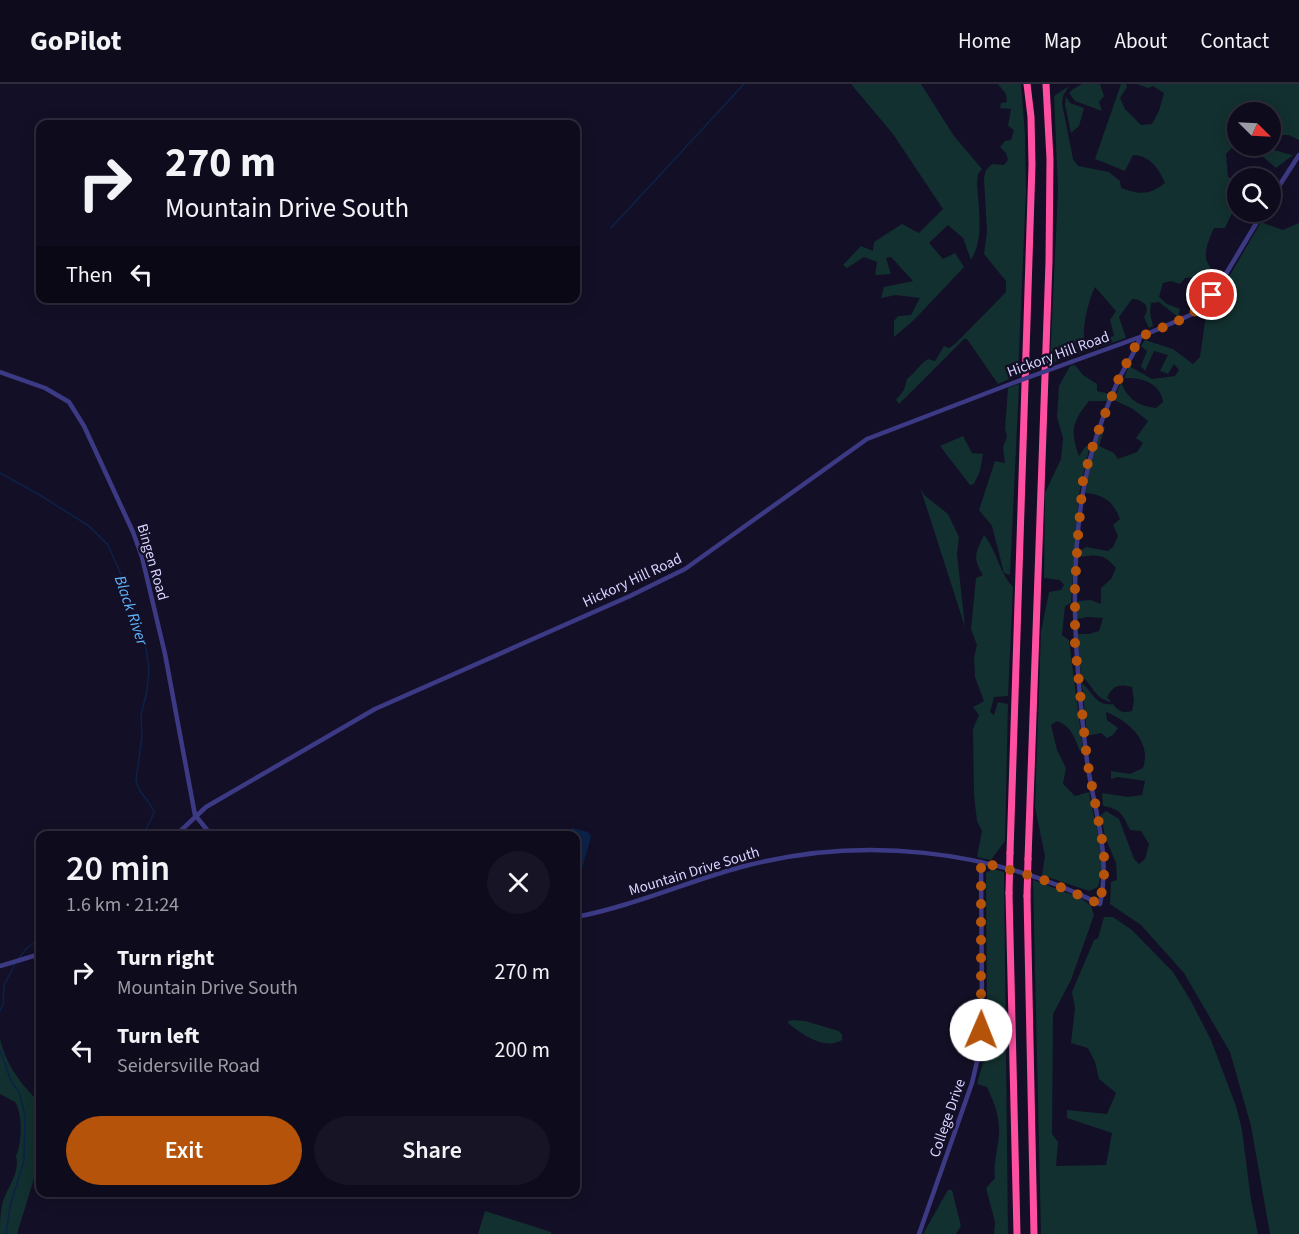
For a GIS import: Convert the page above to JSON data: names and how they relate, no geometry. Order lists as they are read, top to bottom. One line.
{"streets":{"street":["Hickory Hill Road","Bingen Road","Mountain Drive South","College Drive"]},"crossings":[["Hickory Hill Road","Bingen Road"],["Hickory Hill Road","Mountain Drive South"],["Mountain Drive South","College Drive"]],"water":["Black River"],"north":"bottom right","page":{"header":"GoPilot","nav":["Home","Map","About","Contact"],"turn":["270 m","Mountain Drive South"],"then":"Then","heading":["20 min","1.6 km · 21:24"],"list":[{"name":"Turn right","note":"Mountain Drive South","value":"270 m"},{"name":"Turn left","note":"Seidersville Road","value":"200 m"}],"buttons":["Exit","Share"]}}
